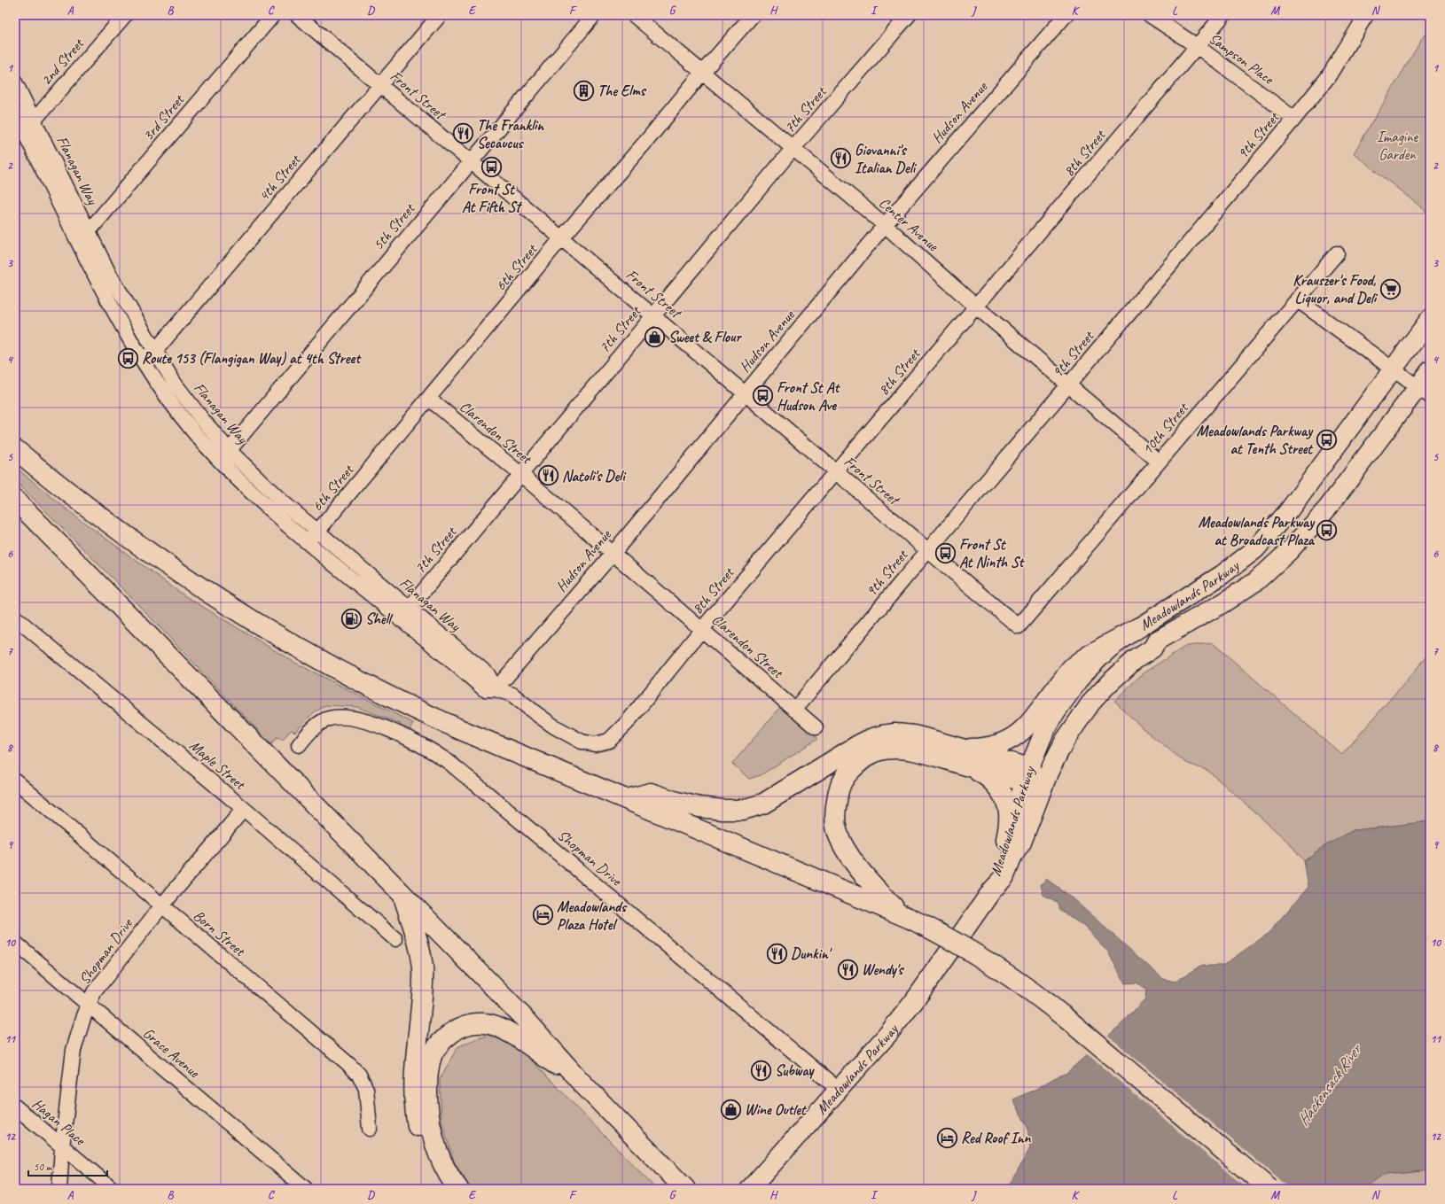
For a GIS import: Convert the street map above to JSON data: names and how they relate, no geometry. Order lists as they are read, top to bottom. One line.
{"streets":{"main road":["Meadowlands Parkway"],"street":["Sampson Place","2nd Street","Front Street","7th Street","Hudson Avenue","3rd Street","9th Street","8th Street","Flanagan Way","4th Street","Center Avenue","5th Street","6th Street","10th Street","Clarendon Street","Maple Street","Shopman Drive","Born Street","Grace Avenue","Hagan Place"]},"crossings":[["Sampson Place","9th Street"],["Sampson Place","8th Street"],["2nd Street","Flanagan Way"],["Front Street","7th Street"],["Front Street","Hudson Avenue"],["Front Street","9th Street"],["Front Street","8th Street"],["Front Street","4th Street"],["Front Street","5th Street"],["Front Street","6th Street"],["Front Street","10th Street"],["7th Street","Flanagan Way"],["7th Street","Center Avenue"],["7th Street","Clarendon Street"],["Hudson Avenue","8th Street"],["Hudson Avenue","Flanagan Way"],["Hudson Avenue","Center Avenue"],["Hudson Avenue","Clarendon Street"],["3rd Street","Flanagan Way"],["9th Street","Center Avenue"],["9th Street","Clarendon Street"],["8th Street","Flanagan Way"],["8th Street","Center Avenue"],["8th Street","Clarendon Street"],["Flanagan Way","4th Street"],["Flanagan Way","5th Street"],["Flanagan Way","6th Street"],["Center Avenue","6th Street"],["Center Avenue","10th Street"],["6th Street","Clarendon Street"],["Meadowlands Parkway","Shopman Drive"],["Maple Street","Shopman Drive"],["Shopman Drive","Born Street"],["Shopman Drive","Grace Avenue"],["Shopman Drive","Hagan Place"]],"water":["Hackensack River"],"parks":["Imagine Garden"],"places":{"building":["The Elms"],"restaurant":["The Franklin Secaucus","Giovanni's Italian Deli","Natoli's Deli","Dunkin'","Wendy's","Subway"],"bus stop":["Front St At Fifth St","Route 153 (Flangigan Way) at 4th Street","Front St At Hudson Ave","Meadowlands Parkway at Tenth Street","Meadowlands Parkway at Broadcast Plaza","Front St At Ninth St"],"supermarket":["Krauszer's Food, Liquor, and Deli"],"shop":["Sweet & Flour","Wine Outlet"],"fuel station":["Shell"],"hotel":["Meadowlands Plaza Hotel","Red Roof Inn"]},"scale_bar":"50 m","grid":{"columns":["A","B","C","D","E","F","G","H","I","J","K","L","M","N"],"rows":["1","2","3","4","5","6","7","8","9","10","11","12"]}}
